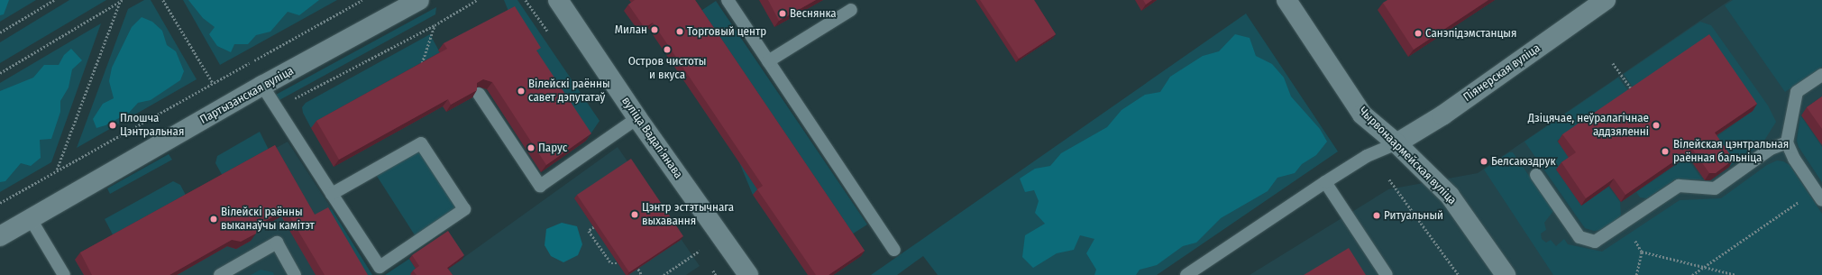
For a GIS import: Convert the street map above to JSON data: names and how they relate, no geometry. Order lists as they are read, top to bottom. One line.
{"streets":{"street":["Піянерская вуліца","Партызанская вуліца","вуліца Вадапʼянава","Чырвонаармейская вуліца"]},"crossings":[["Піянерская вуліца","Чырвонаармейская вуліца"]],"places":["Веснянка","Милан","Торговый центр","Санэпідэмстанцыя","Остров чистоты и вкуса","Вілейскі раённы савет дэпутатаў","Плошча Цэнтральная","Дзіцячае, неўралагічнае аддзяленні","Парус","Вілейская цэнтральная раённая бальніца","Белсаюздрук","Цэнтр эстэтычнага выхавання","Ритуальный","Вілейскі раённы выканаўчы камітэт"]}
